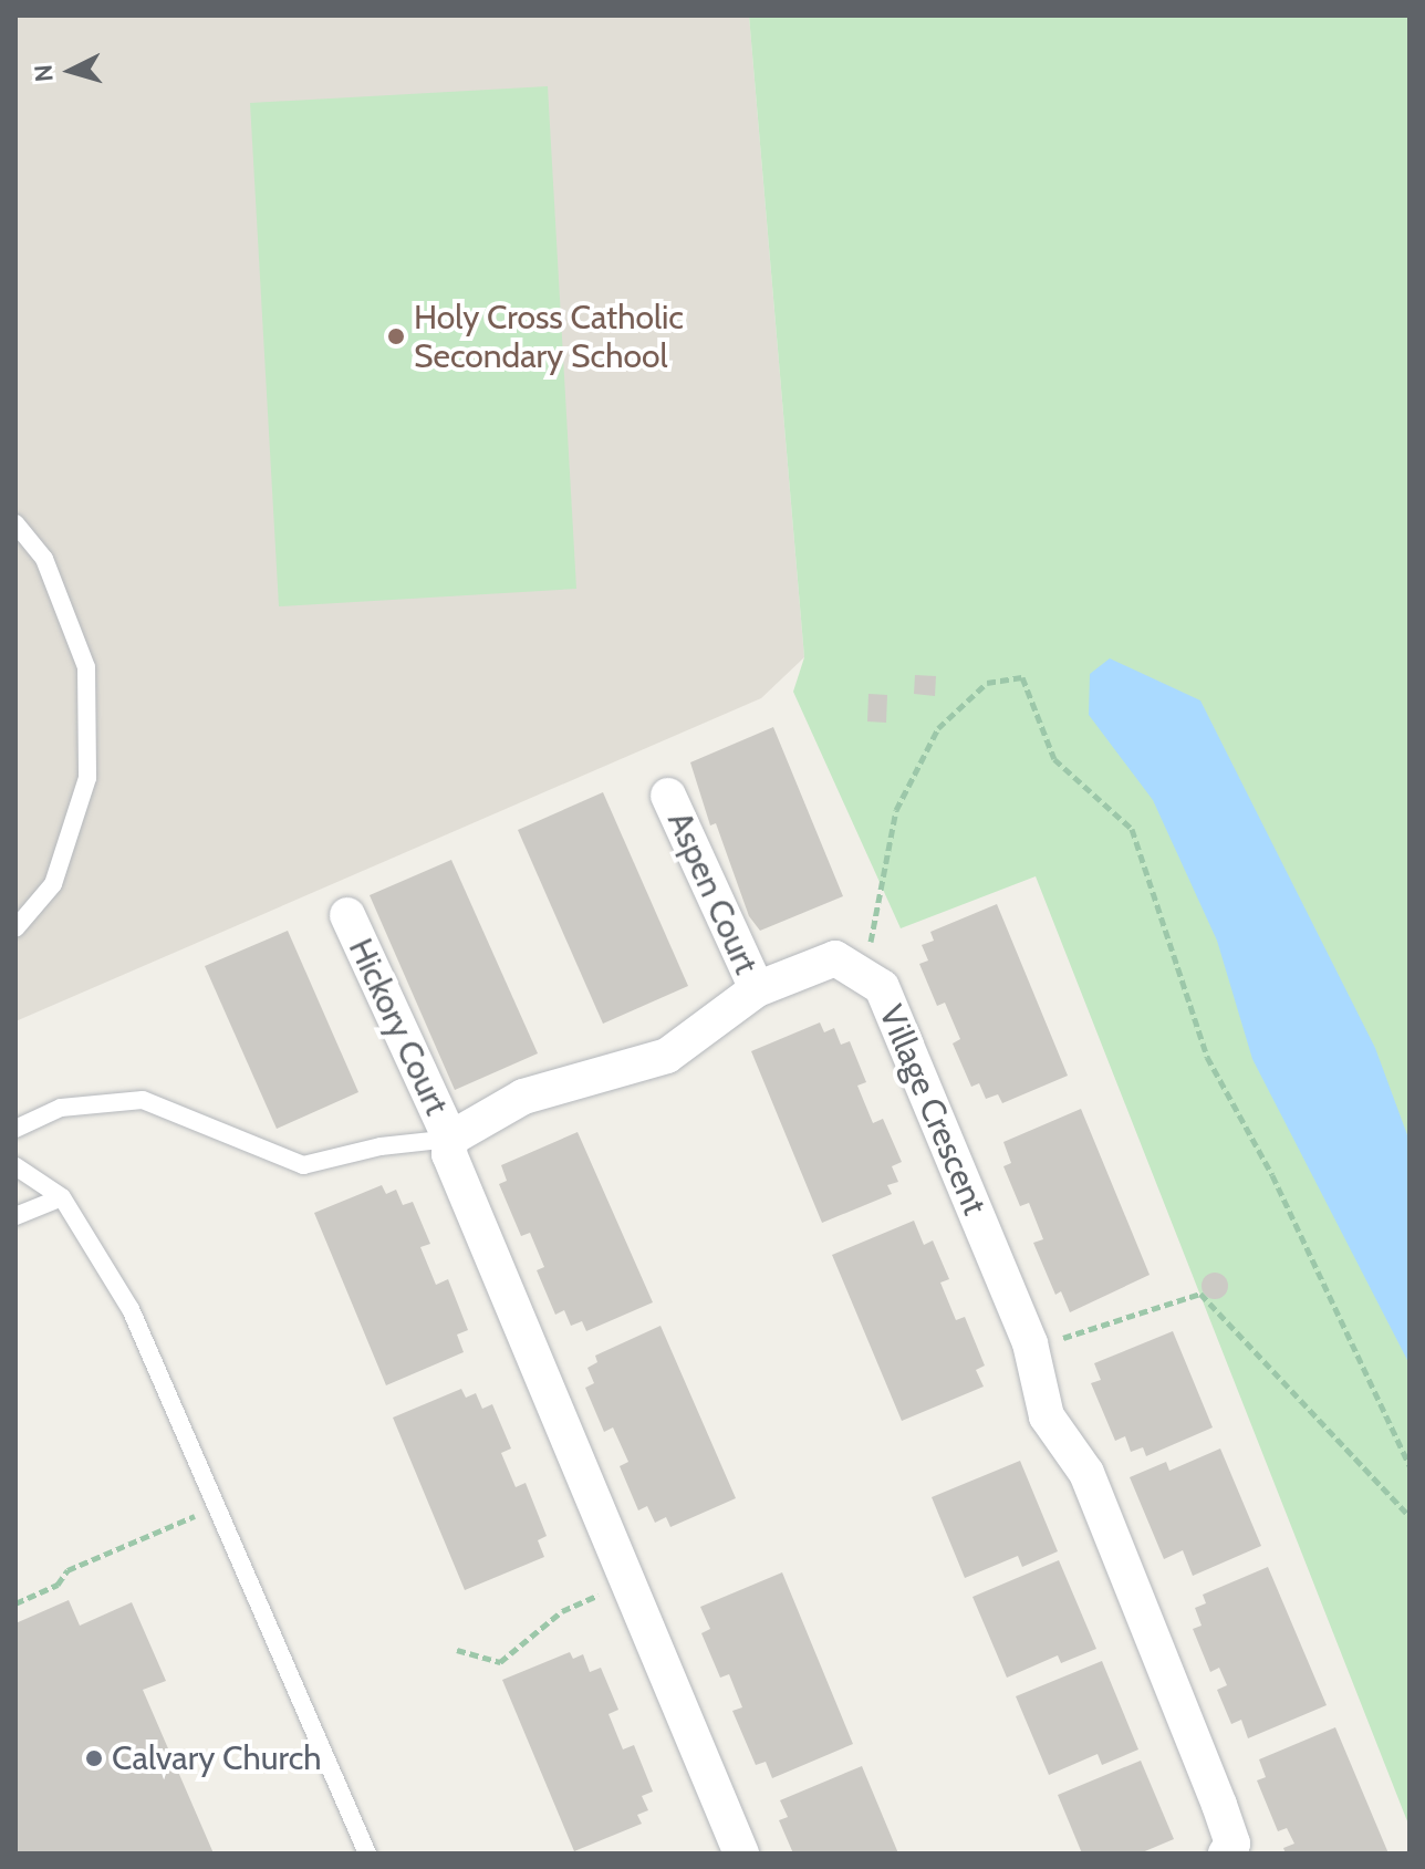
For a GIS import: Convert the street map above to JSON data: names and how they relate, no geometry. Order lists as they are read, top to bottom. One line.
{"streets":{"street":["Aspen Court","Hickory Court","Village Crescent"]},"crossings":[["Aspen Court","Village Crescent"],["Hickory Court","Village Crescent"]],"places":["Holy Cross Catholic Secondary School","Calvary Church"],"north":"left"}
